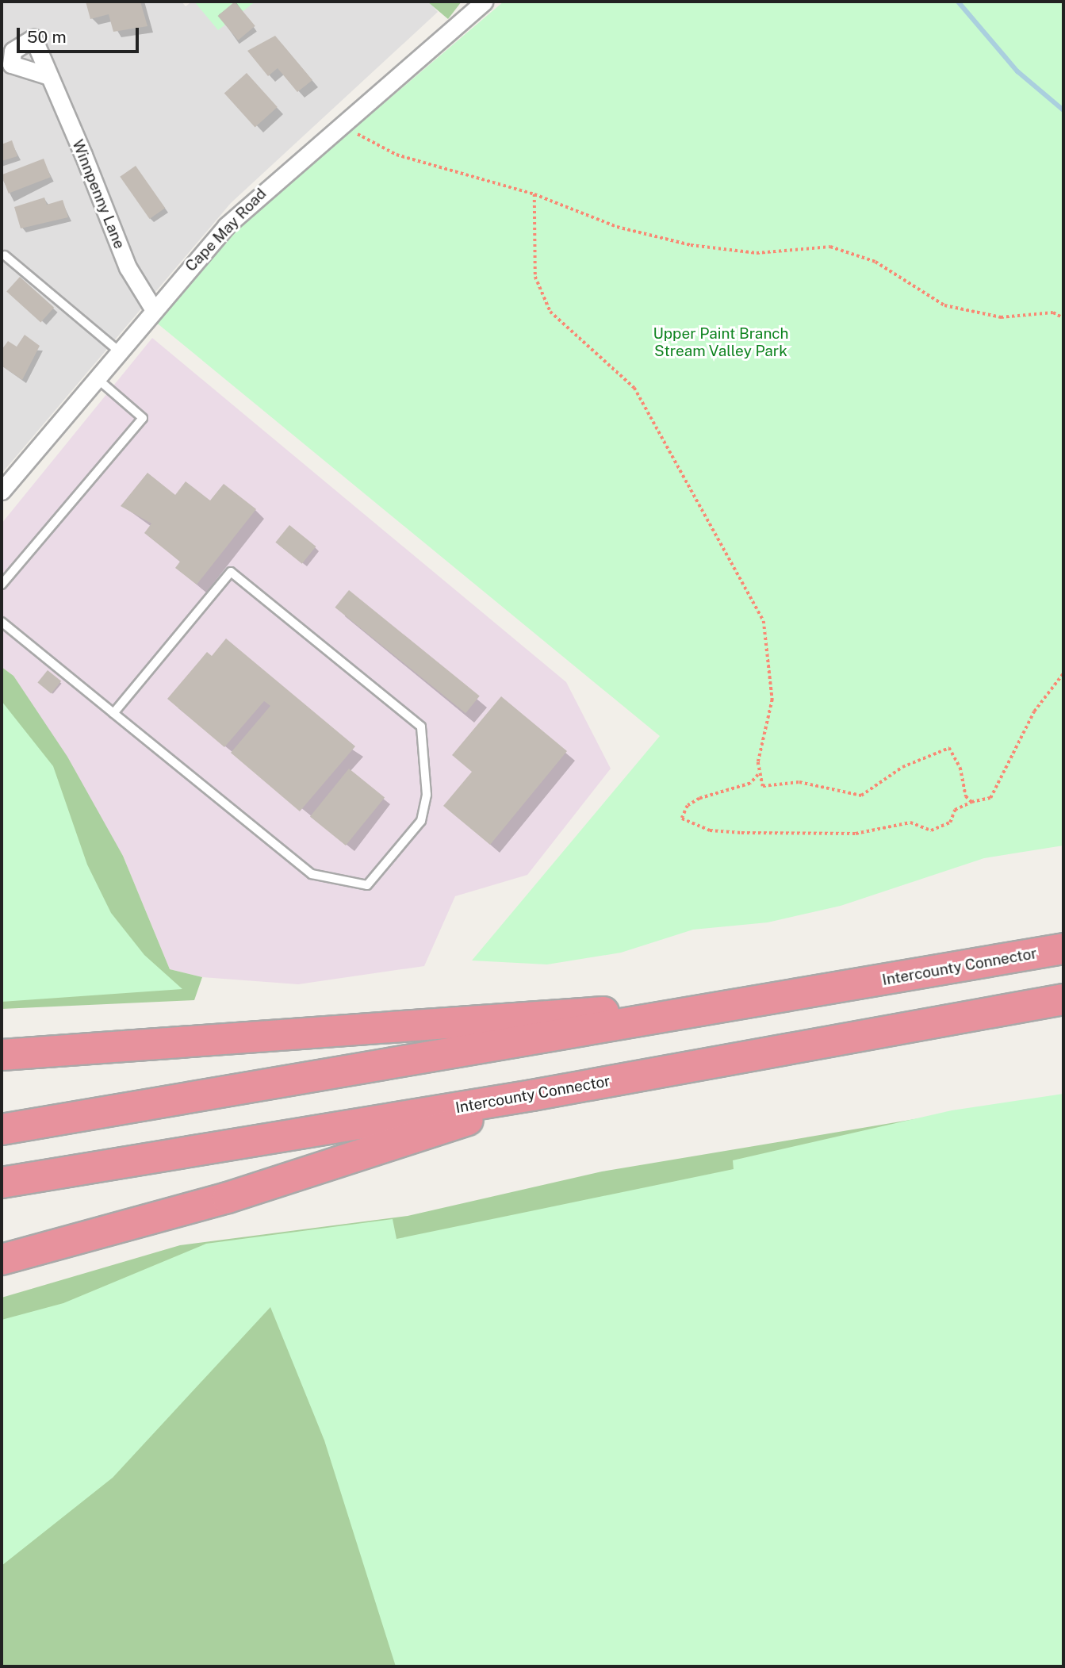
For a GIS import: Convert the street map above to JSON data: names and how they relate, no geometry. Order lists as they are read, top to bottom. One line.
{"streets":{"highway":["Intercounty Connector"],"street":["Winnpenny Lane","Cape May Road"]},"crossings":[["Winnpenny Lane","Cape May Road"]],"parks":["Upper Paint Branch Stream Valley Park"],"scale_bar":"50 m"}
